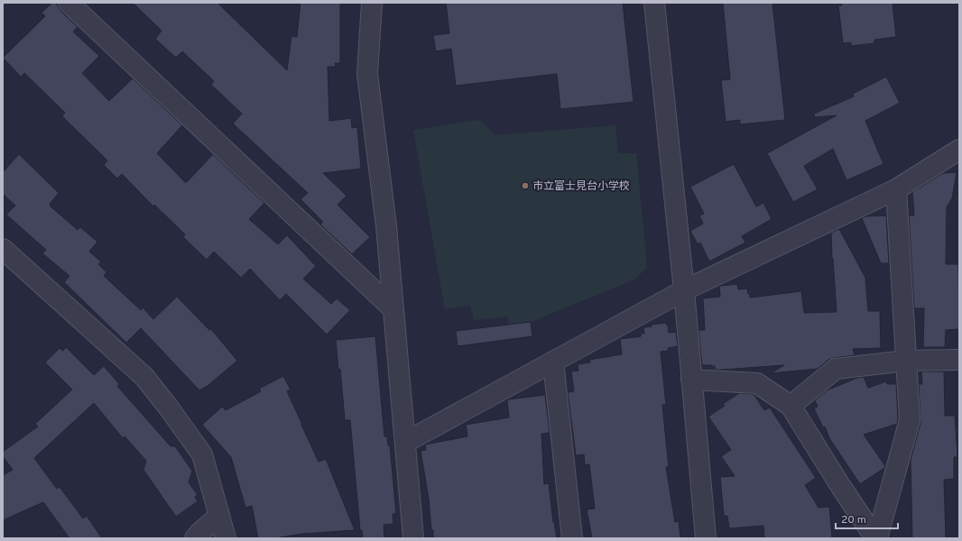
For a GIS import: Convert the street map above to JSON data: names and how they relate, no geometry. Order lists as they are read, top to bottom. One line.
{"places":["市立富士見台小学校"],"scale_bar":"20 m"}
